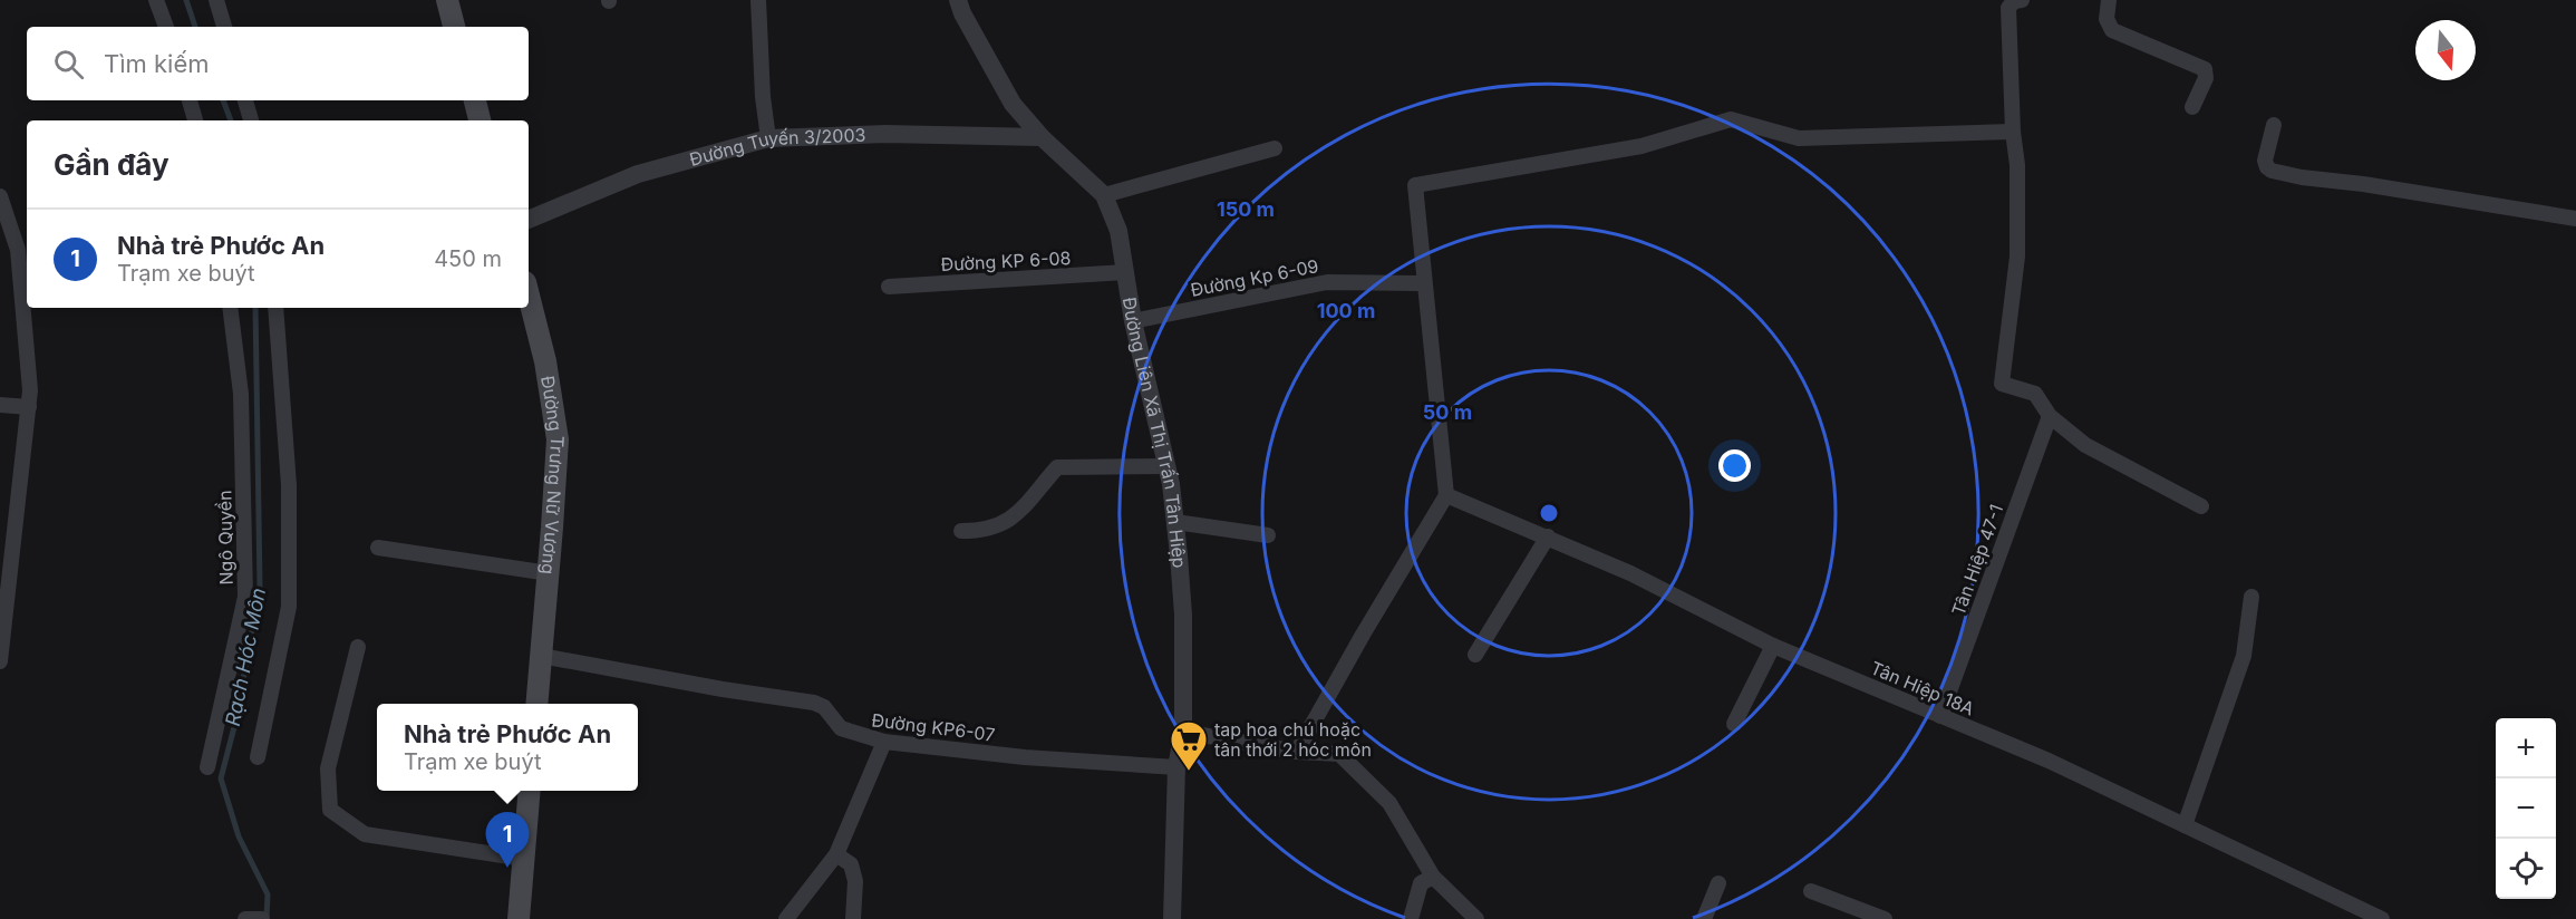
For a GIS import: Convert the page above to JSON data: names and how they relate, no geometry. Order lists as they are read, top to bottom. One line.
{"streets":{"main road":["Đường Trưng Nữ Vương"],"street":["Đường Tuyến 3/2003","Đường KP 6-08","Đường Kp 6-09","Đường Liên Xã Thị Trấn Tân Hiệp","Ngô Quyền","Tân Hiệp 47-1","Tân Hiệp 18A","Đường KP6-07"]},"crossings":[["Đường Tuyến 3/2003","Đường Liên Xã Thị Trấn Tân Hiệp"],["Đường KP 6-08","Đường Liên Xã Thị Trấn Tân Hiệp"],["Đường Kp 6-09","Đường Liên Xã Thị Trấn Tân Hiệp"],["Đường Liên Xã Thị Trấn Tân Hiệp","Đường KP6-07"],["Đường Trưng Nữ Vương","Đường KP6-07"],["Tân Hiệp 47-1","Tân Hiệp 18A"]],"water":["Rạch Hóc Môn"],"places":{"supermarket":["tap hoa chú hoặc tân thới 2 hóc môn"]},"north":"bottom","page":{"search":"Tìm kiếm","heading":"Gần đây","list":[{"mark":"1","name":"Nhà trẻ Phước An","note":"Trạm xe buýt","value":"450 m"}],"popup":["Nhà trẻ Phước An","Trạm xe buýt"],"map_buttons":["+","−"],"pins":"1"},"rings":["150 m","100 m","50 m"]}
